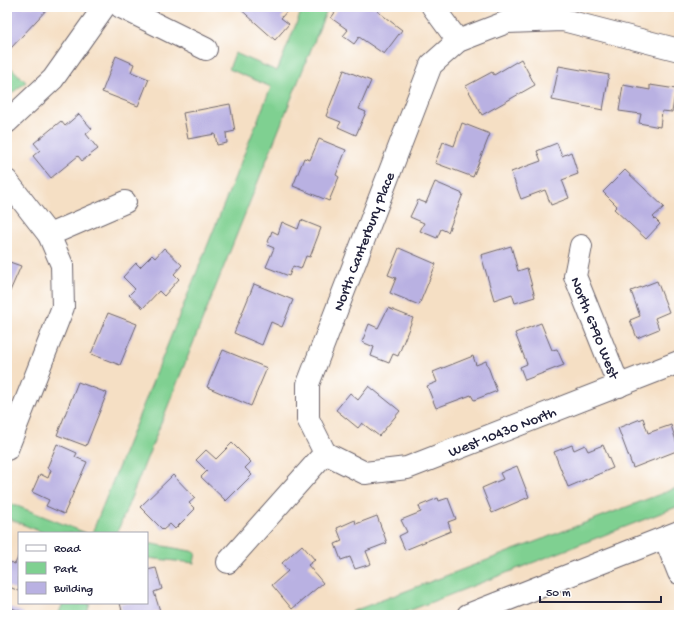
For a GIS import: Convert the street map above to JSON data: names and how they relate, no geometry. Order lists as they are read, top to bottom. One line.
{"streets":{"street":["North Canterbury Place","North 6790 West","West 10430 North"]},"crossings":[["North Canterbury Place","West 10430 North"],["North 6790 West","West 10430 North"]],"legend":["Road","Park","Building"],"scale_bar":"50 m"}
